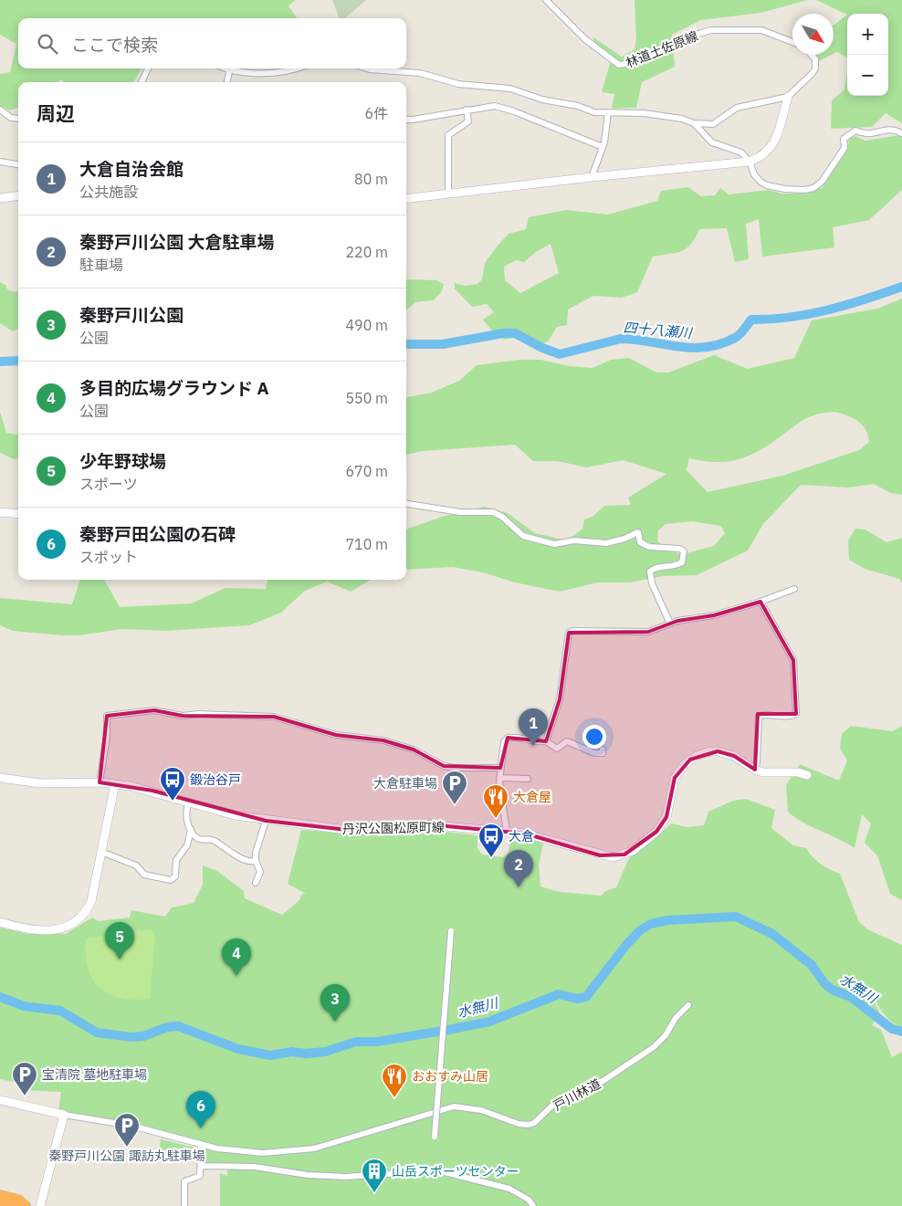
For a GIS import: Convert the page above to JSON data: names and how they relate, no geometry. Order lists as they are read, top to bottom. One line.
{"streets":{"main road":["丹沢公園松原町線"],"street":["林道土佐原線","戸川林道"]},"water":["四十八瀬川","水無川"],"places":{"bus stop":["鍛治谷戸","大倉"],"parking":["大倉駐車場","宝清院 墓地駐車場","秦野戸川公園 諏訪丸駐車場"],"restaurant":["大倉屋","おおすみ山居"],"building":["山岳スポーツセンター"]},"north":"bottom right","page":{"map_buttons":["+","−"],"search":"ここで検索","heading":["周辺","6件"],"list":[{"mark":"1","name":"大倉自治会館","note":"公共施設","value":"80 m"},{"mark":"2","name":"秦野戸川公園 大倉駐車場","note":"駐車場","value":"220 m"},{"mark":"3","name":"秦野戸川公園","note":"公園","value":"490 m"},{"mark":"4","name":"多目的広場グラウンド A","note":"公園","value":"550 m"},{"mark":"5","name":"少年野球場","note":"スポーツ","value":"670 m"},{"mark":"6","name":"秦野戸田公園の石碑","note":"スポット","value":"710 m"}],"pins":["1","2","5","4","3","6"]}}
